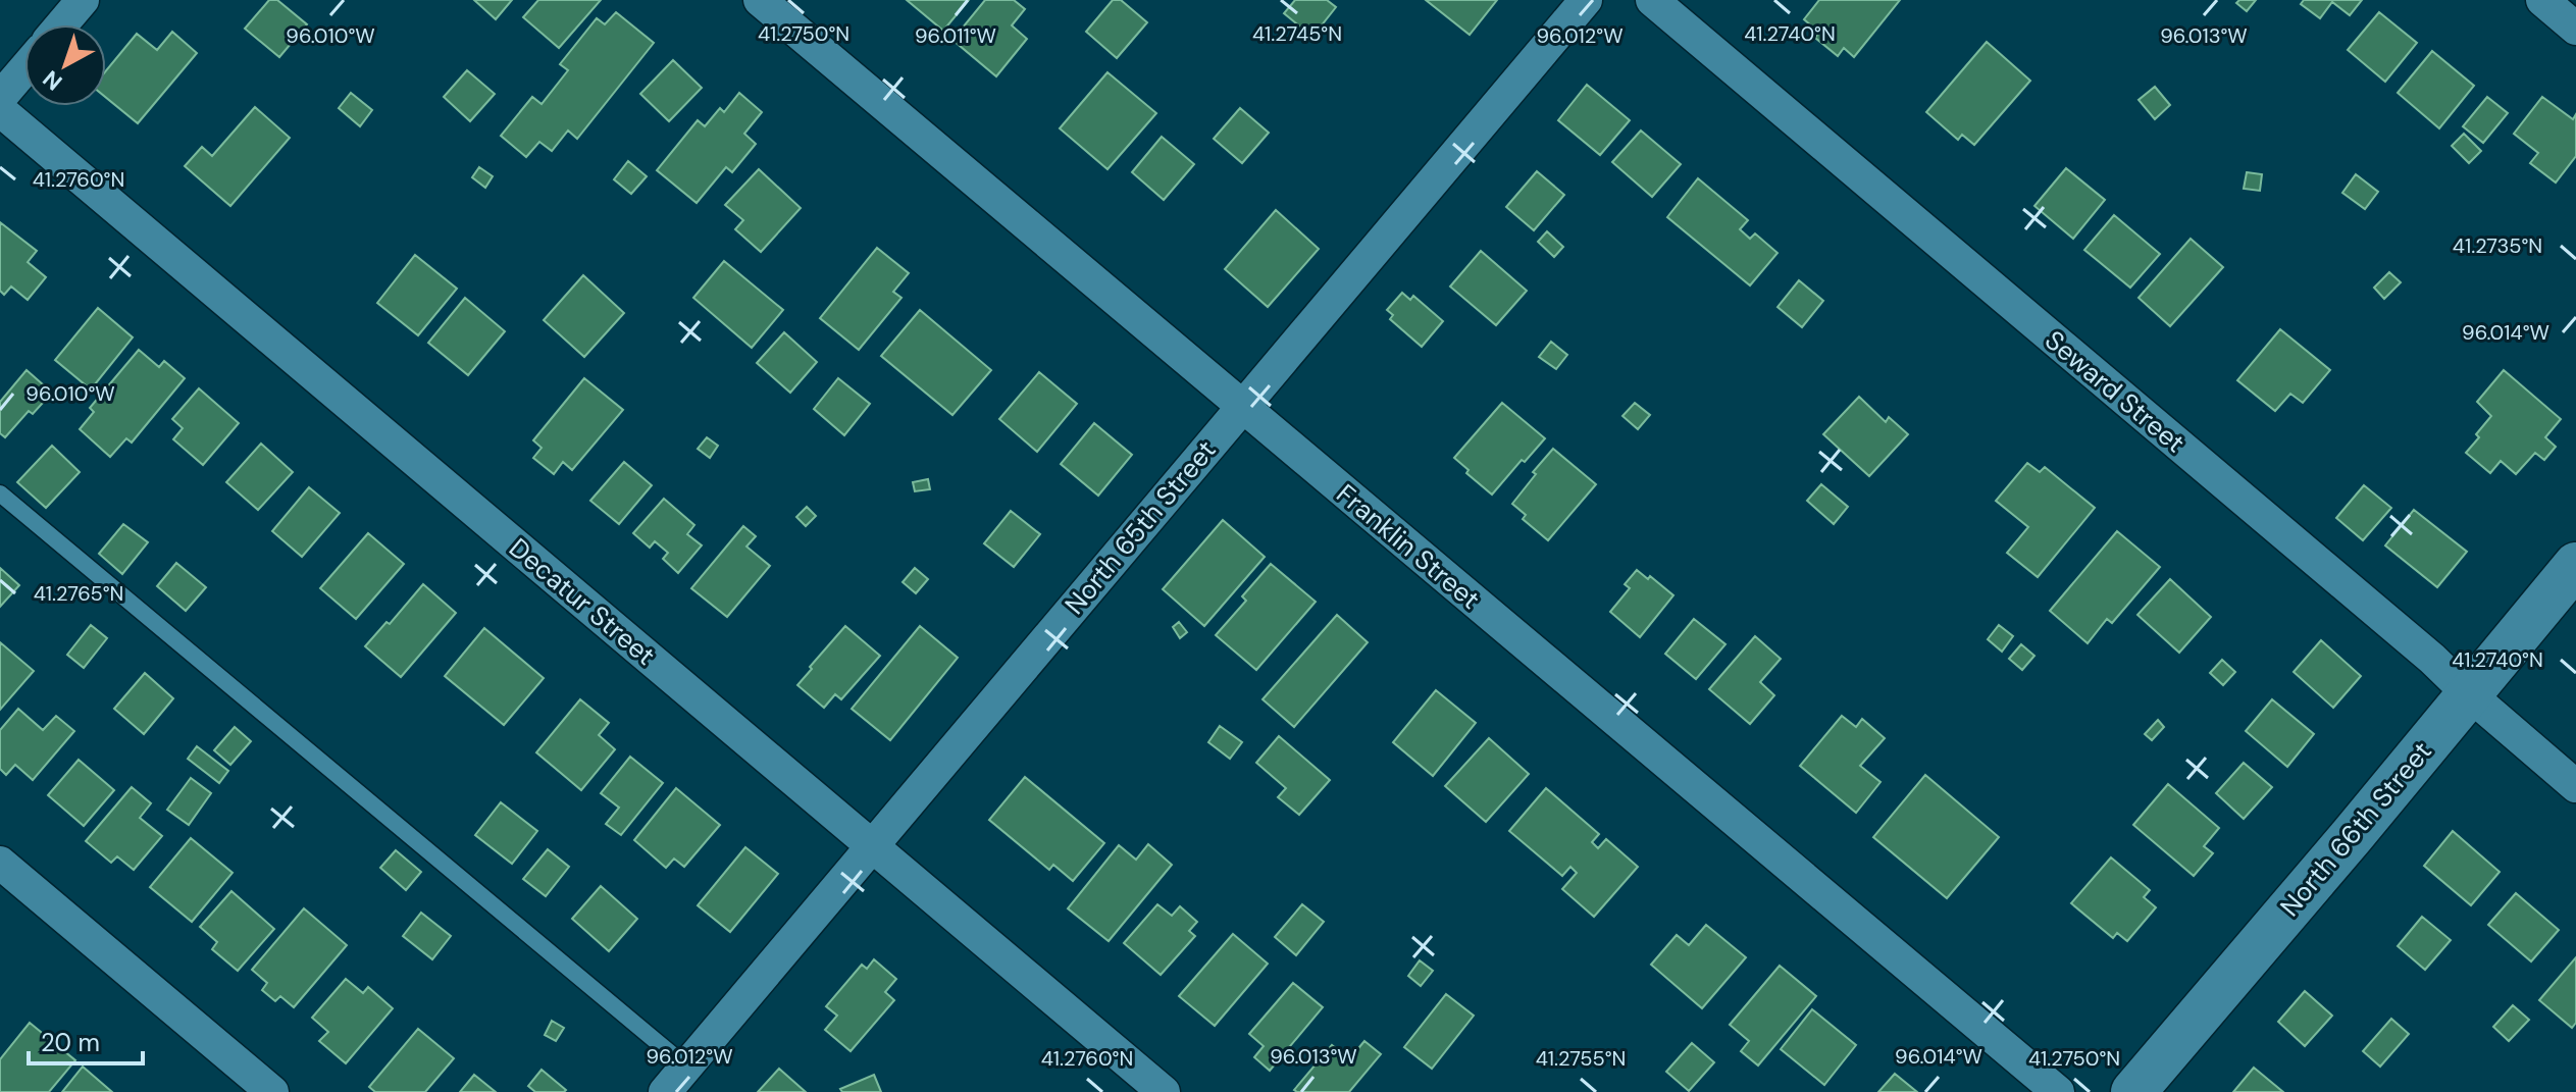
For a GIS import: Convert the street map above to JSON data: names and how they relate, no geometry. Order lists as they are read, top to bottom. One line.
{"streets":{"street":["Seward Street","North 65th Street","Franklin Street","Decatur Street","North 66th Street"]},"crossings":[["Seward Street","North 66th Street"],["North 65th Street","Franklin Street"],["North 65th Street","Decatur Street"]],"scale_bar":"20 m","north":"bottom left","coordinates":["41.2750°N","41.2745°N","41.2740°N","96.010°W","96.011°W","96.012°W","96.013°W","41.2760°N","41.2735°N","96.014°W","41.2765°N","41.2755°N"]}
